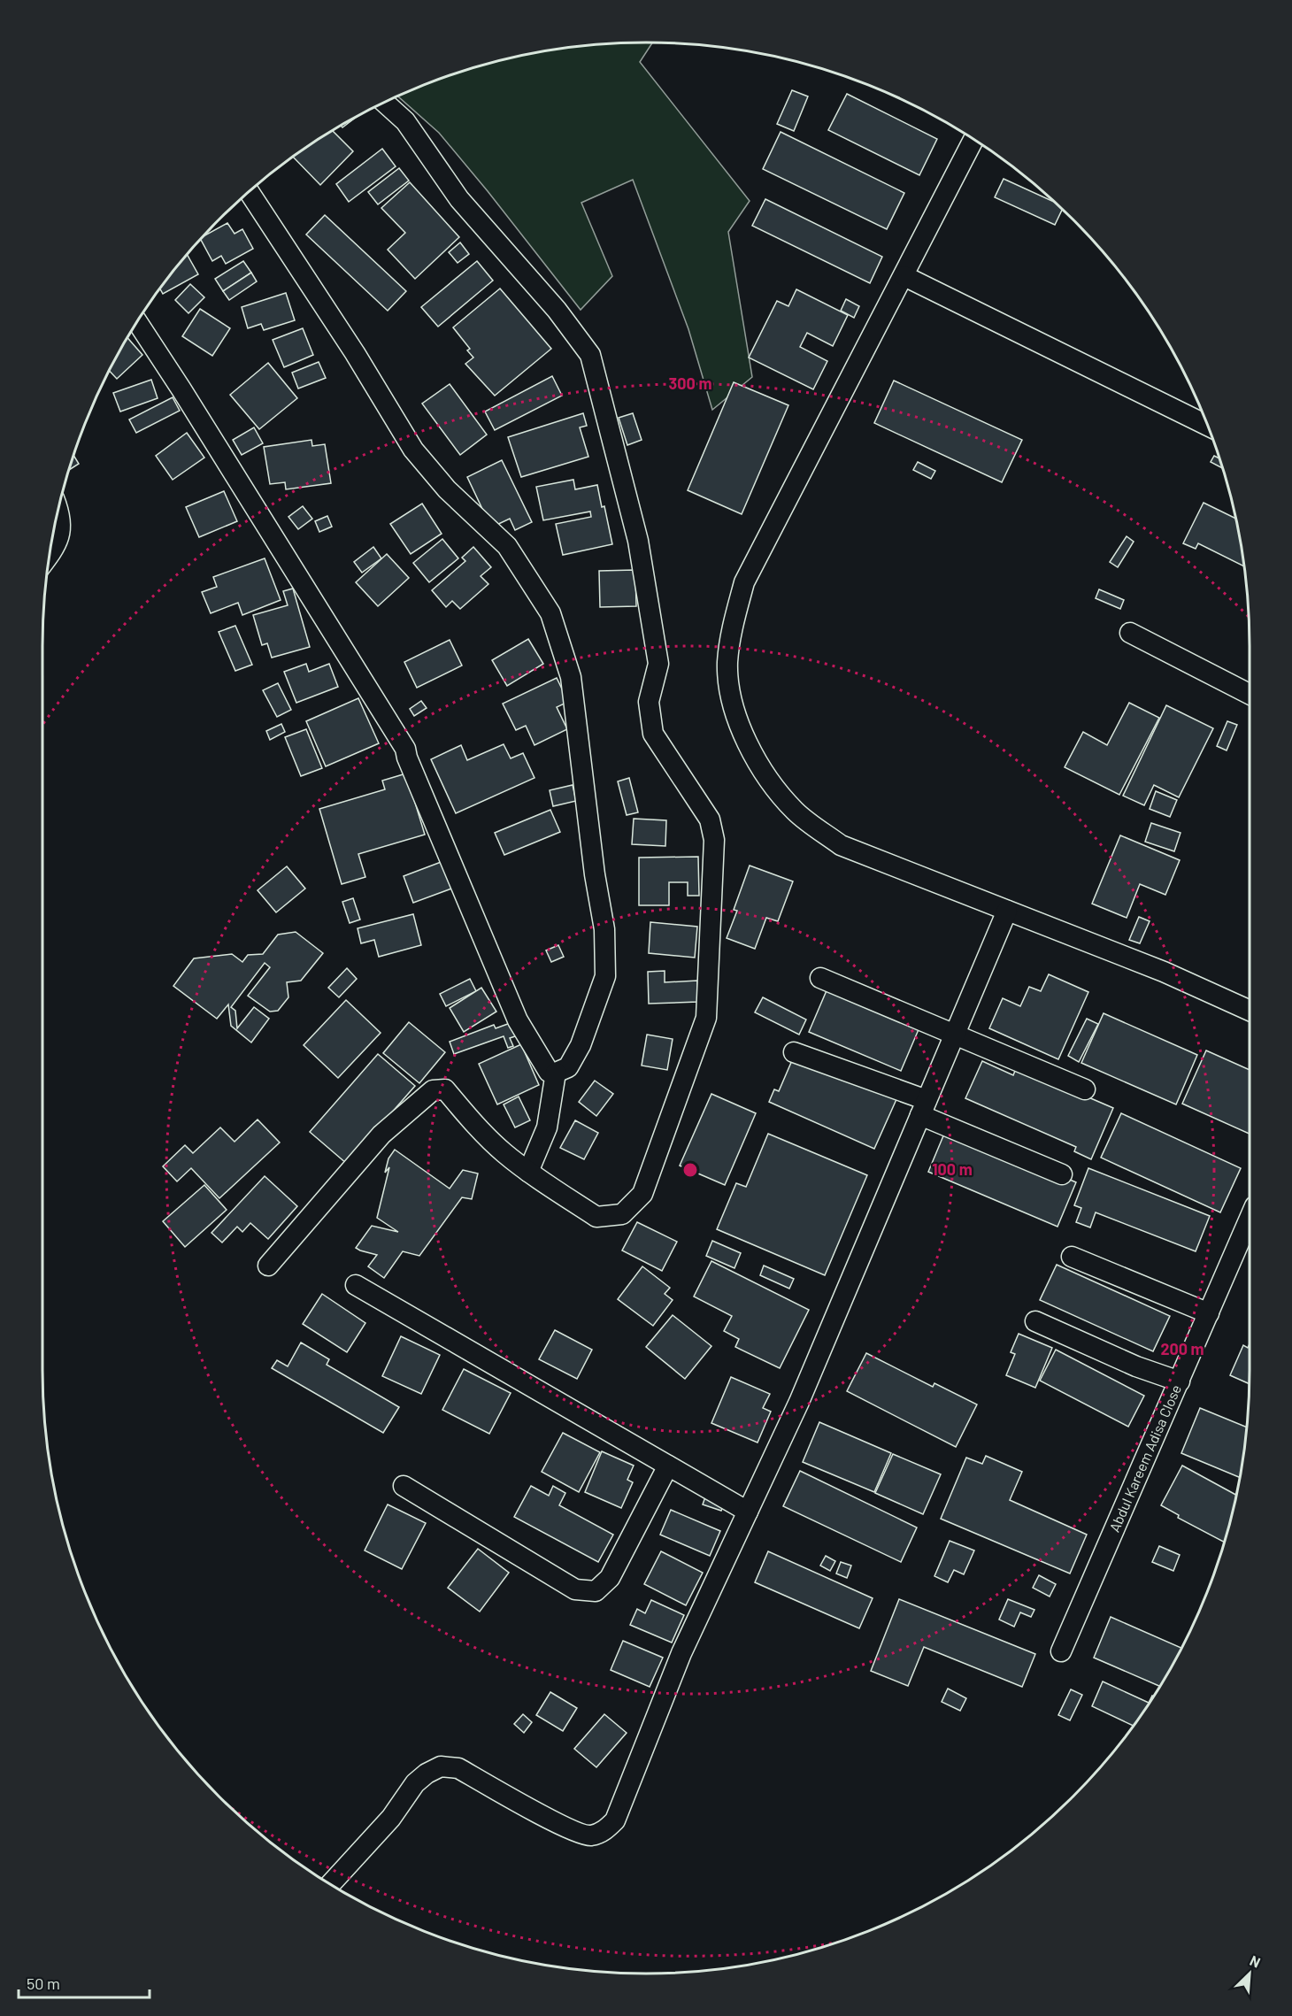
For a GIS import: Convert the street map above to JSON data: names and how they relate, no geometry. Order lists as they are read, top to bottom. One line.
{"streets":{"street":["Abdul Kareem Adisa Close"]},"scale_bar":"50 m","north":"top right","rings":["300 m","100 m","200 m"]}
